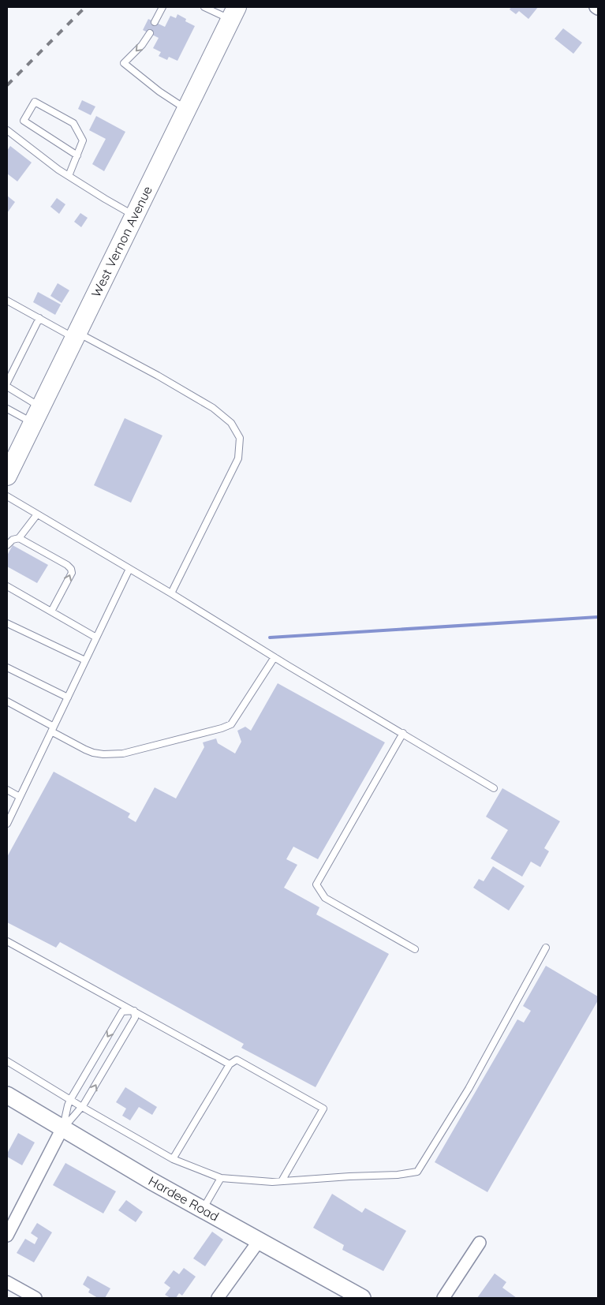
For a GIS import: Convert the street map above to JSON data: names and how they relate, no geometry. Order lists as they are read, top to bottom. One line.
{"streets":{"main road":["West Vernon Avenue"],"street":["Hardee Road"]}}
